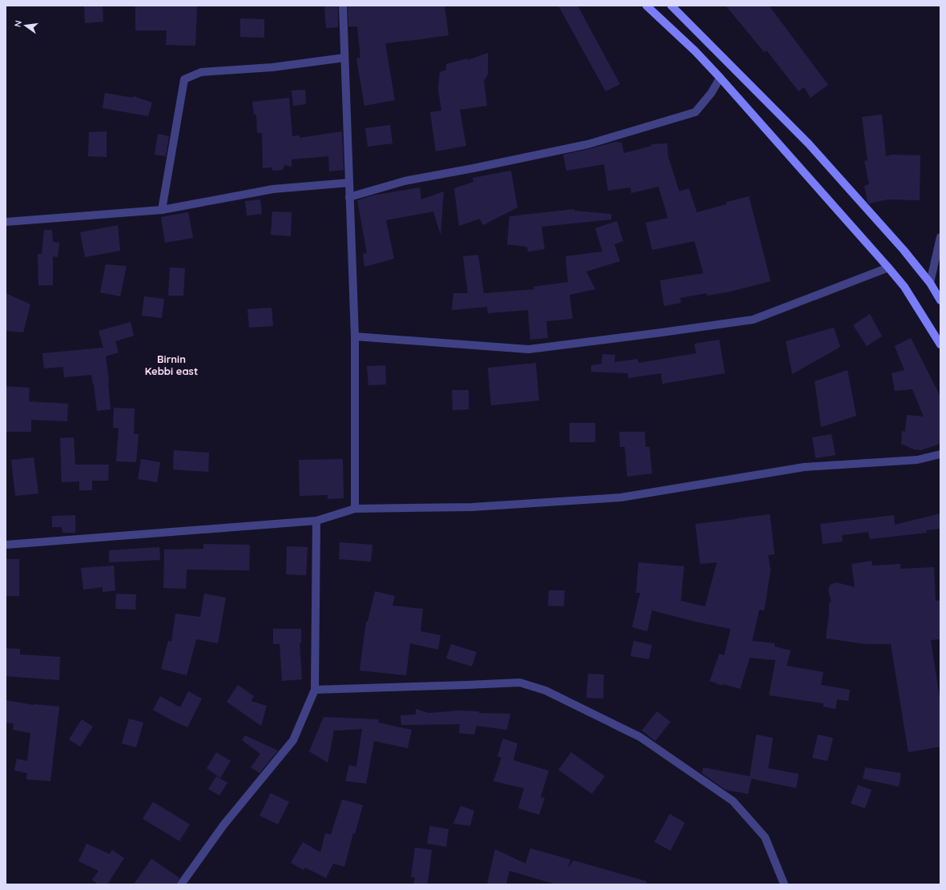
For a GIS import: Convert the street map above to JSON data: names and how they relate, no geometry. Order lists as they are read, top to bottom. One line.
{"districts":["Birnin Kebbi east"],"north":"left"}
